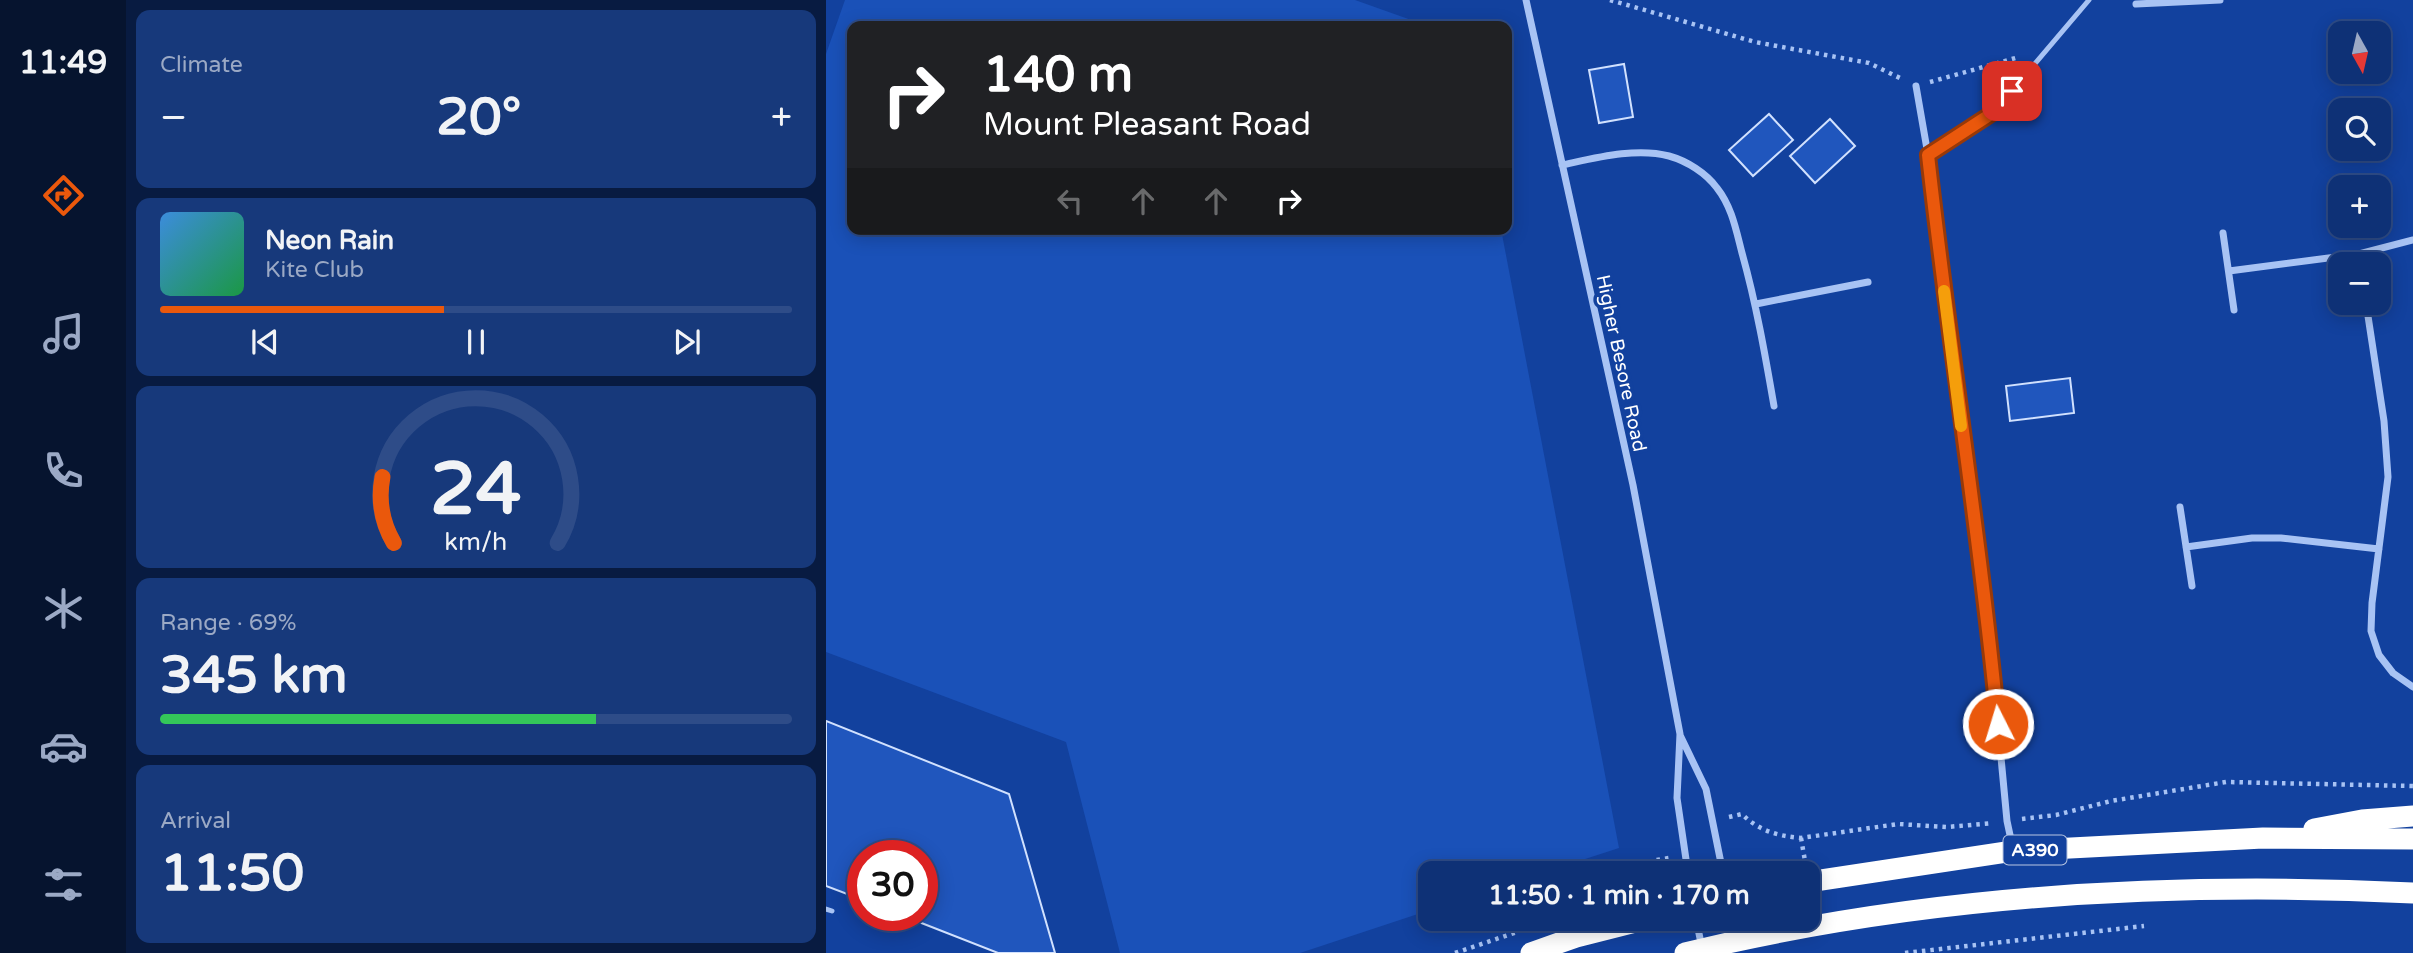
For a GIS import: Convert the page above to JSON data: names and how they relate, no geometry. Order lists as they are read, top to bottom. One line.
{"streets":{"highway":["A390"],"street":["Higher Besore Road"]},"north":"bottom","page":{"tabs":"11:49","tile":["Climate",["Range · 69%","345 km"],["Arrival","11:50"]],"map_buttons":["+","−"],"turn":["140 m","Mount Pleasant Road"],"heat":["−","20°","+"],"song":["Neon Rain","Kite Club"],"limit":"30","trip":"11:50 · 1 min · 170 m","gauge":["24","km/h"]}}
